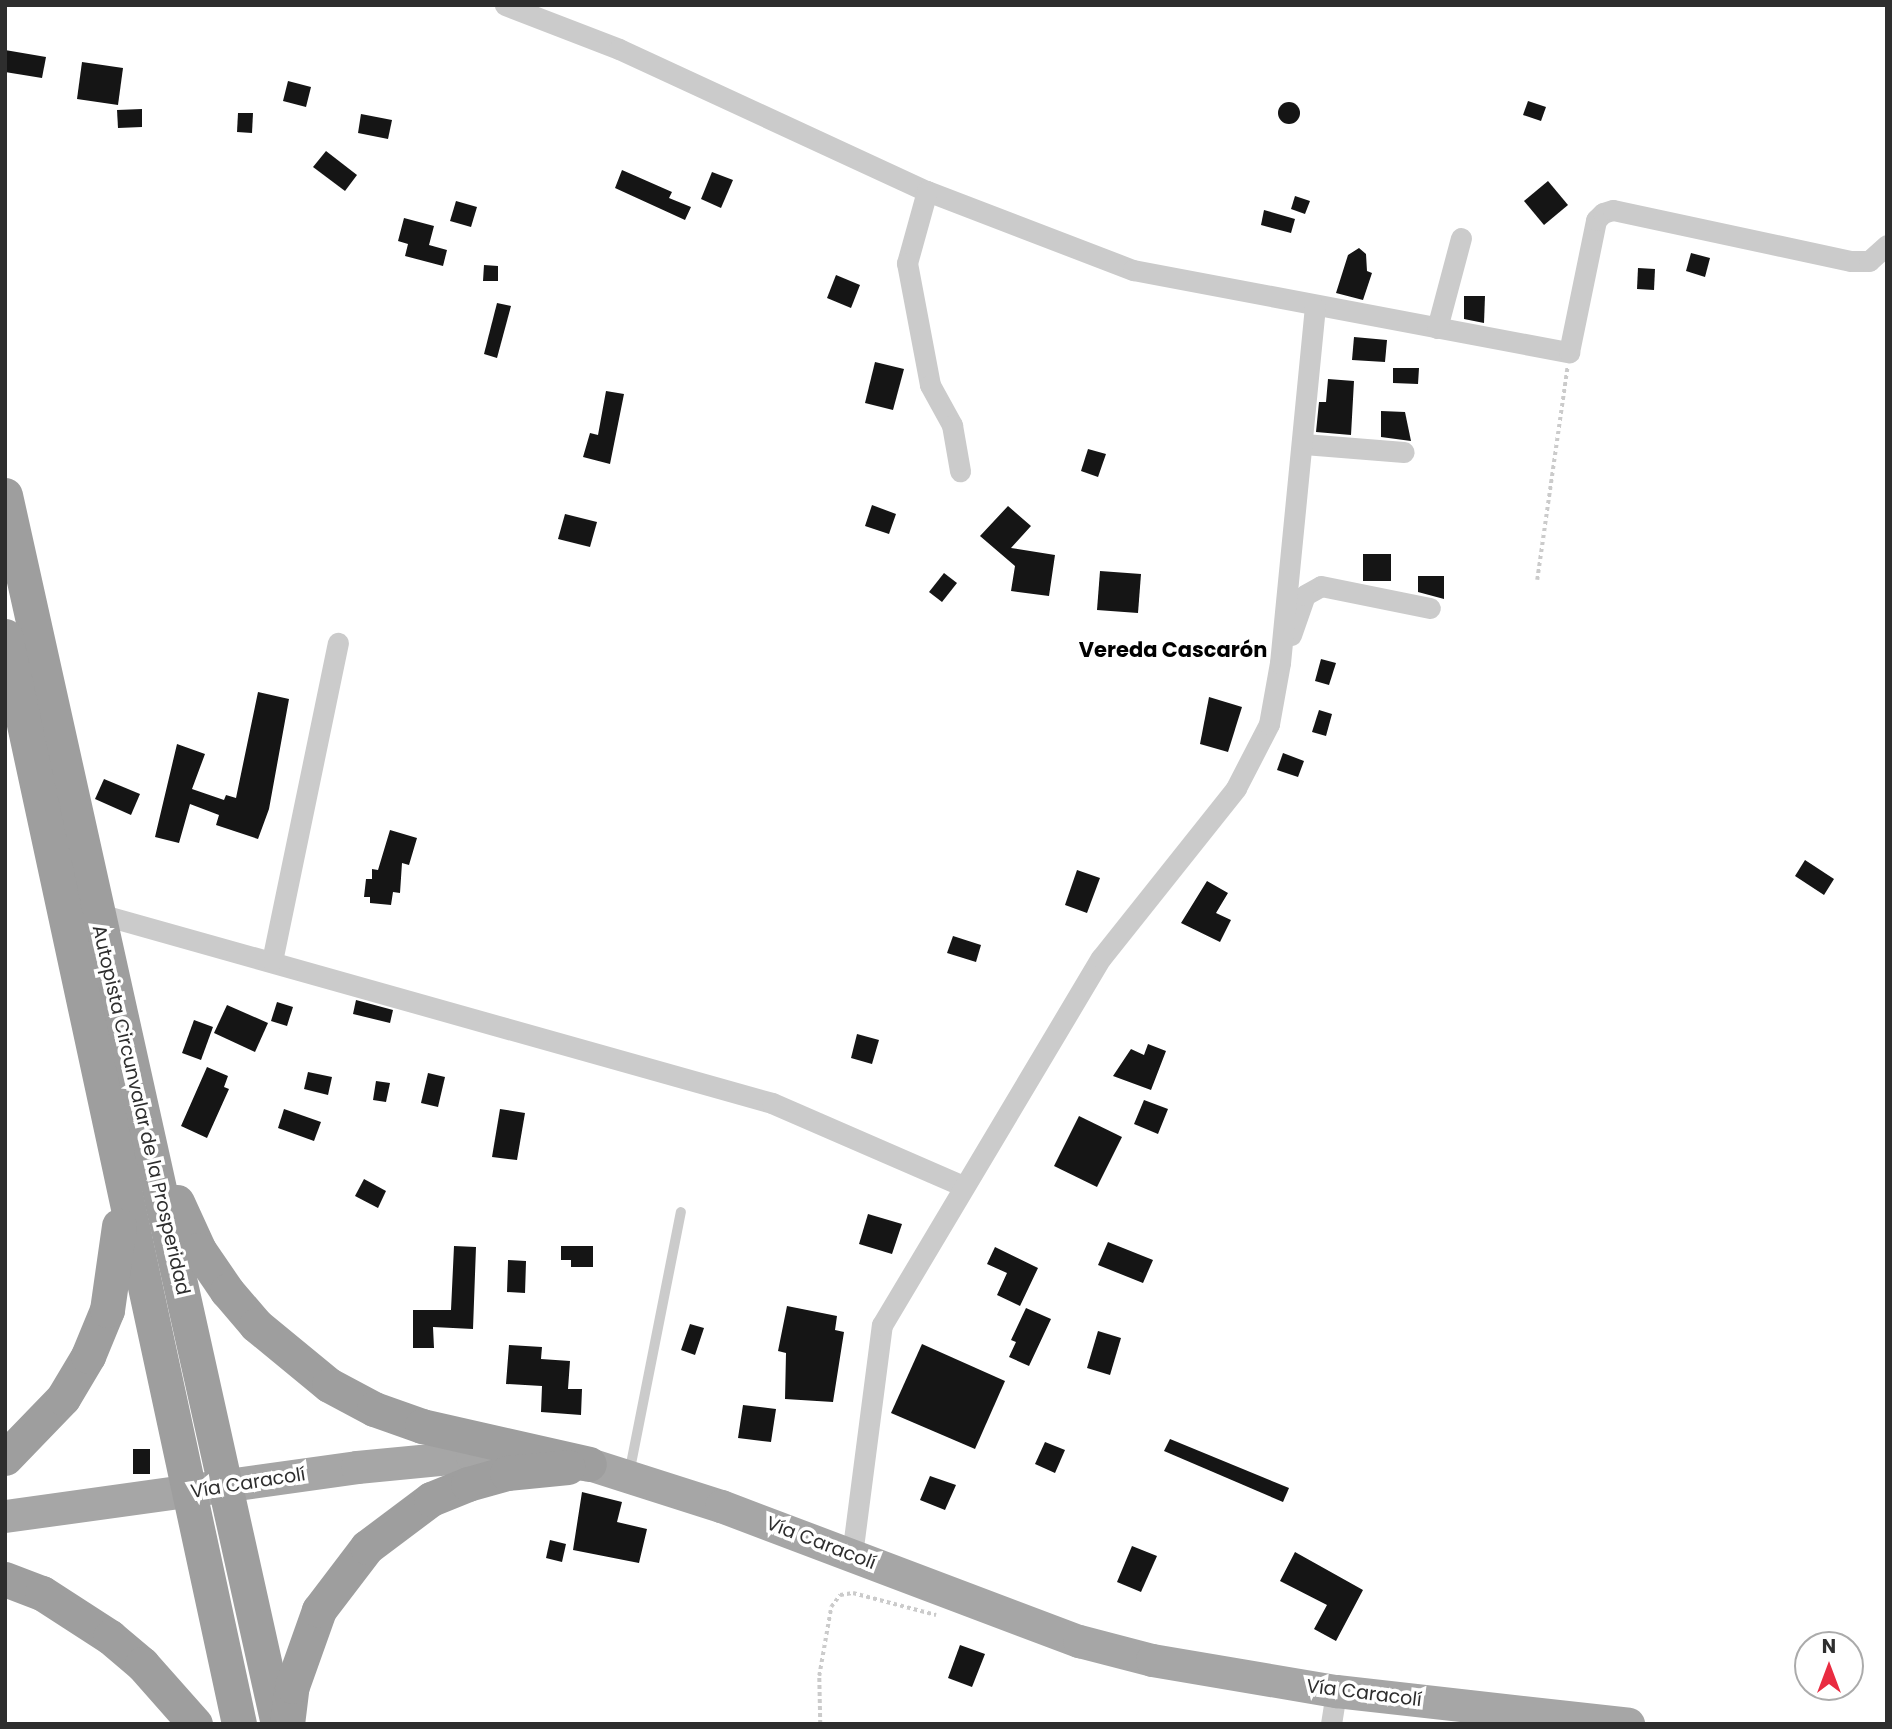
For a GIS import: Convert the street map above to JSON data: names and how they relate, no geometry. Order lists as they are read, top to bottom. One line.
{"streets":{"highway":["Autopista Circunvalar de la Prosperidad"],"main road":["Vía Caracolí"]},"districts":["Vereda Cascarón"],"north":"top"}
